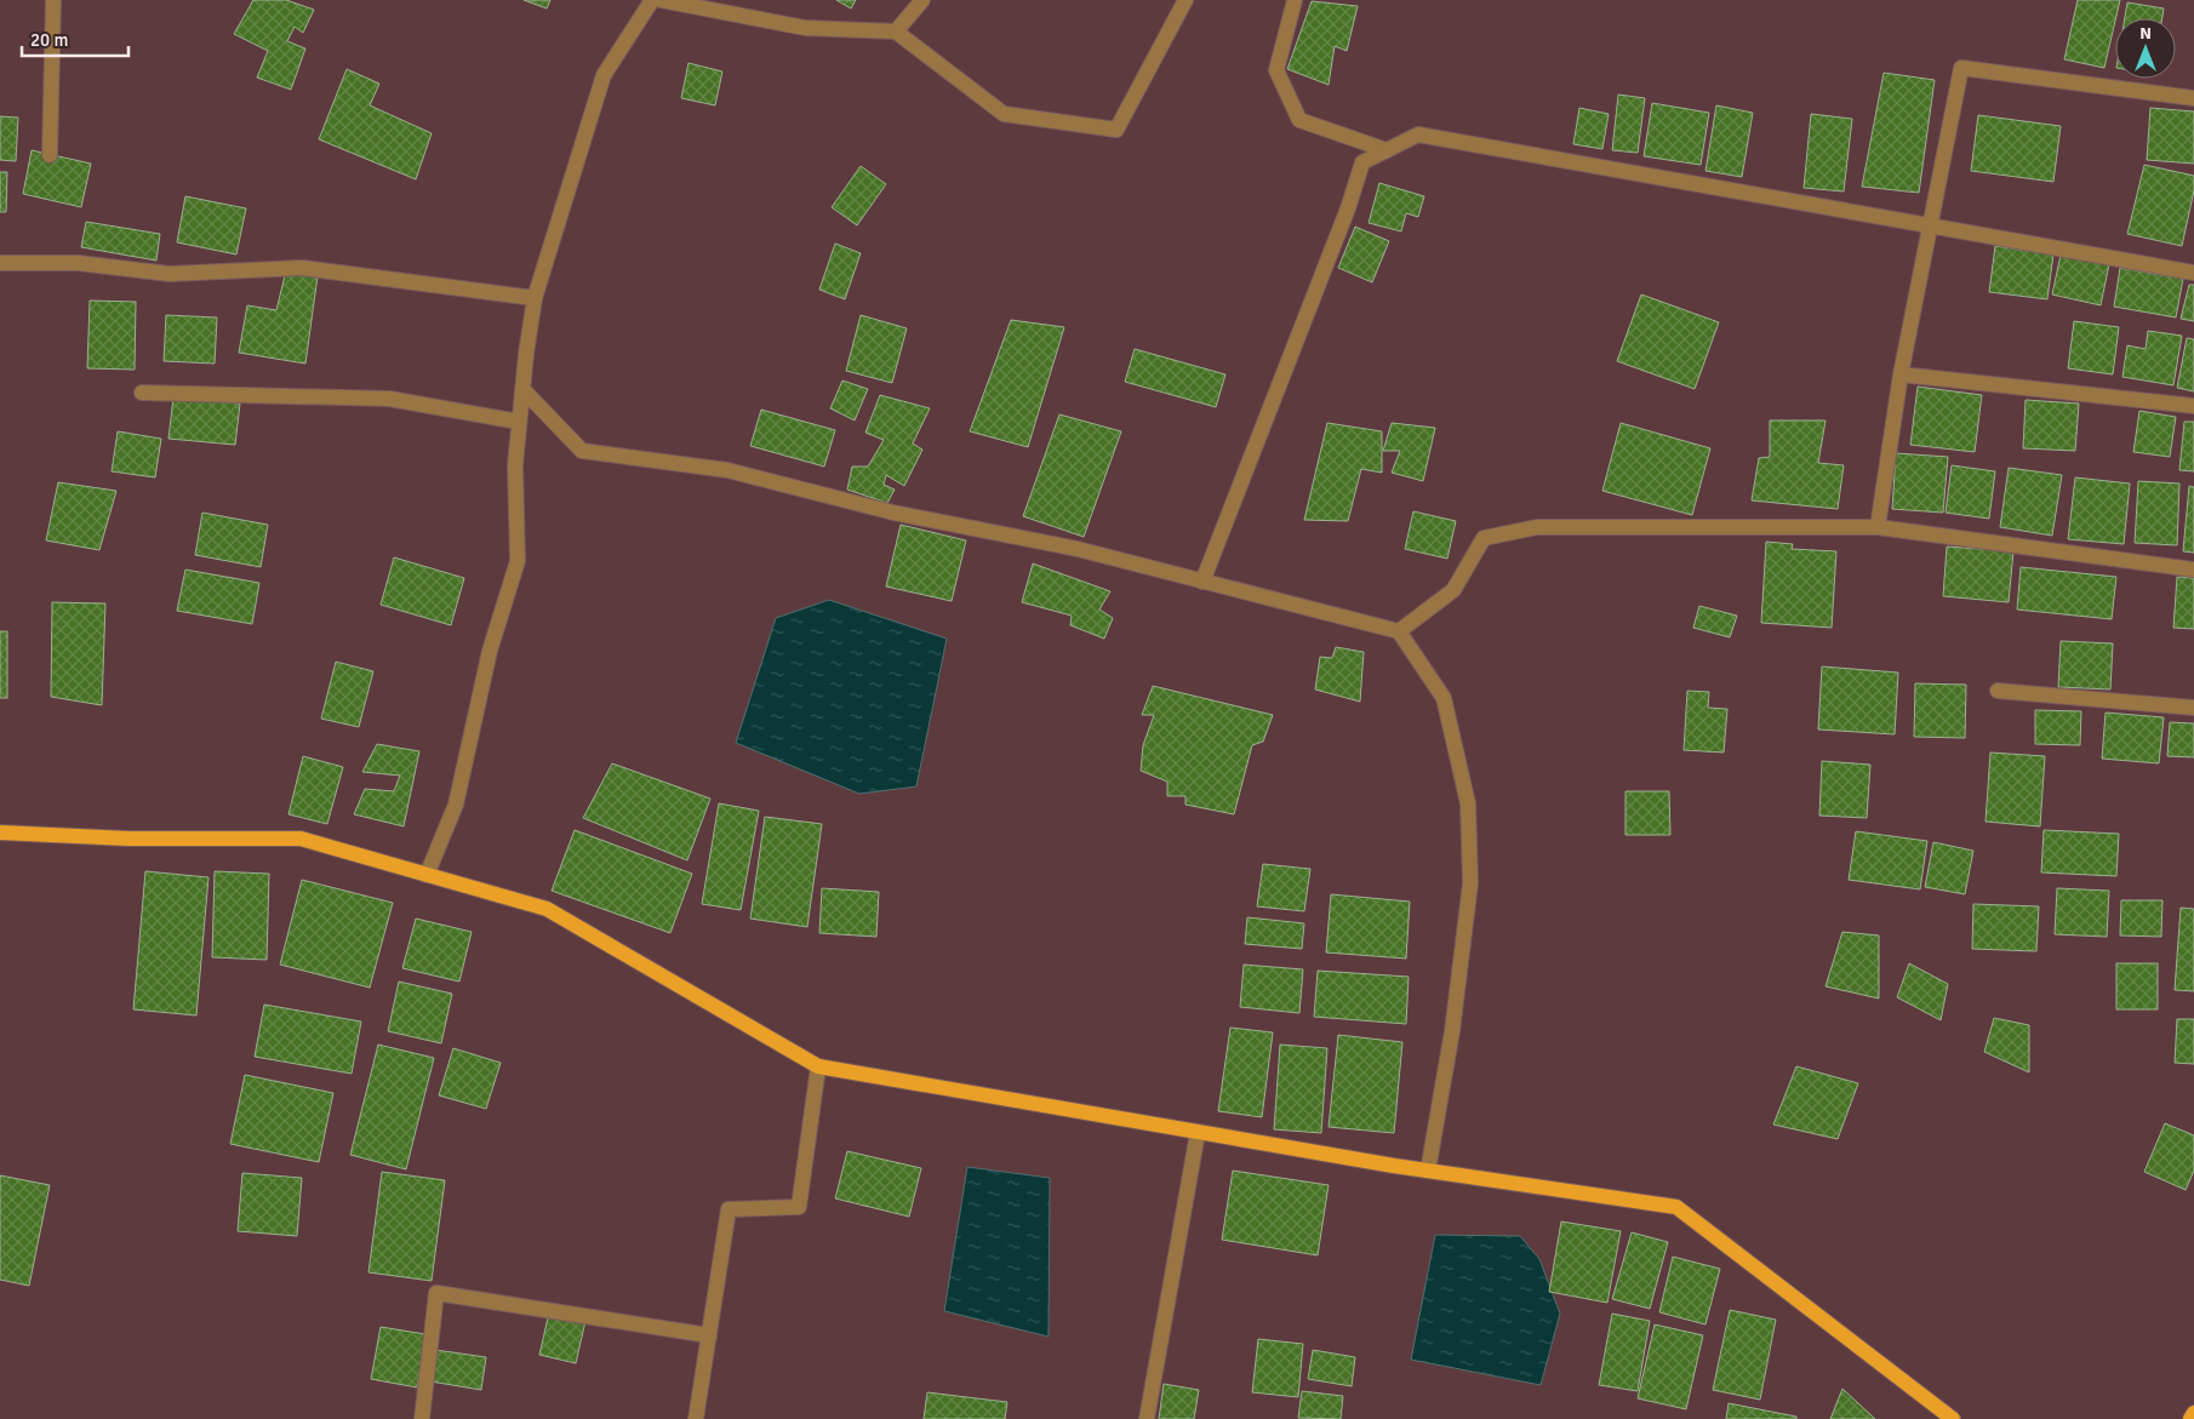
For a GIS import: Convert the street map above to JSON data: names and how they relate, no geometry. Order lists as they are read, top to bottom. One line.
{"scale_bar":"20 m","north":"top"}
